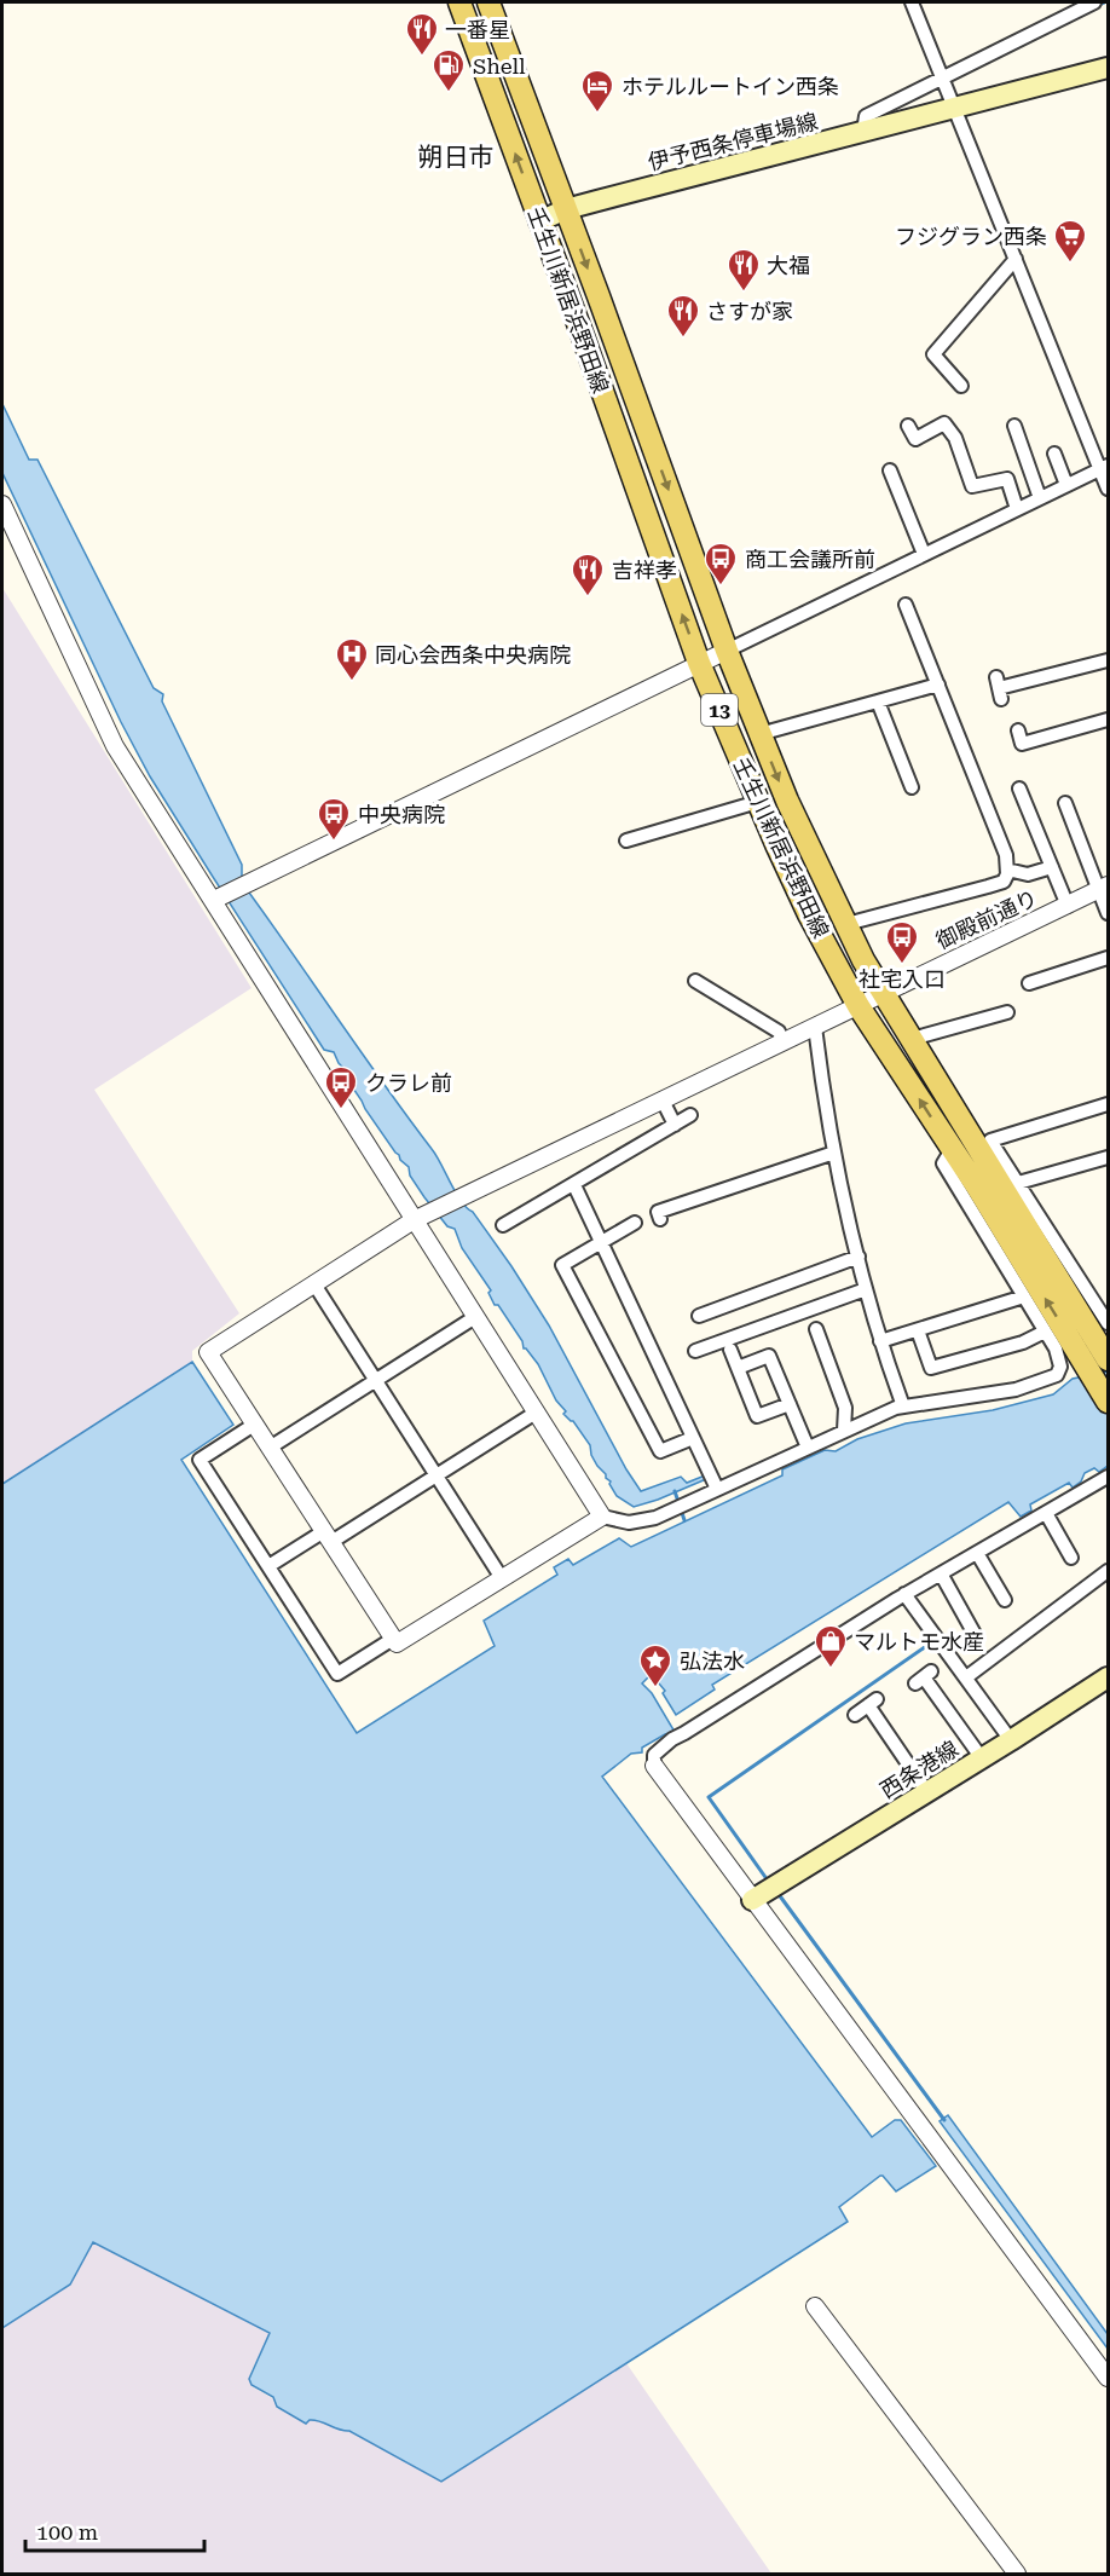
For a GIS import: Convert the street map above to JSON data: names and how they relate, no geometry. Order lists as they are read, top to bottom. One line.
{"streets":{"main road":["伊予西条停車場線","壬生川新居浜野田線","13","西条港線"],"street":["御殿前通り"]},"crossings":[["伊予西条停車場線","壬生川新居浜野田線"],["壬生川新居浜野田線","御殿前通り"]],"districts":["朔日市"],"places":{"restaurant":["一番星","大福","さすが家","吉祥孝"],"fuel station":["Shell"],"hotel":["ホテルルートイン西条"],"supermarket":["フジグラン西条"],"bus stop":["商工会議所前","中央病院","社宅入口","クラレ前"],"hospital":["同心会西条中央病院"],"shop":["マルトモ水産"],"place":["弘法水"]},"scale_bar":"100 m"}
